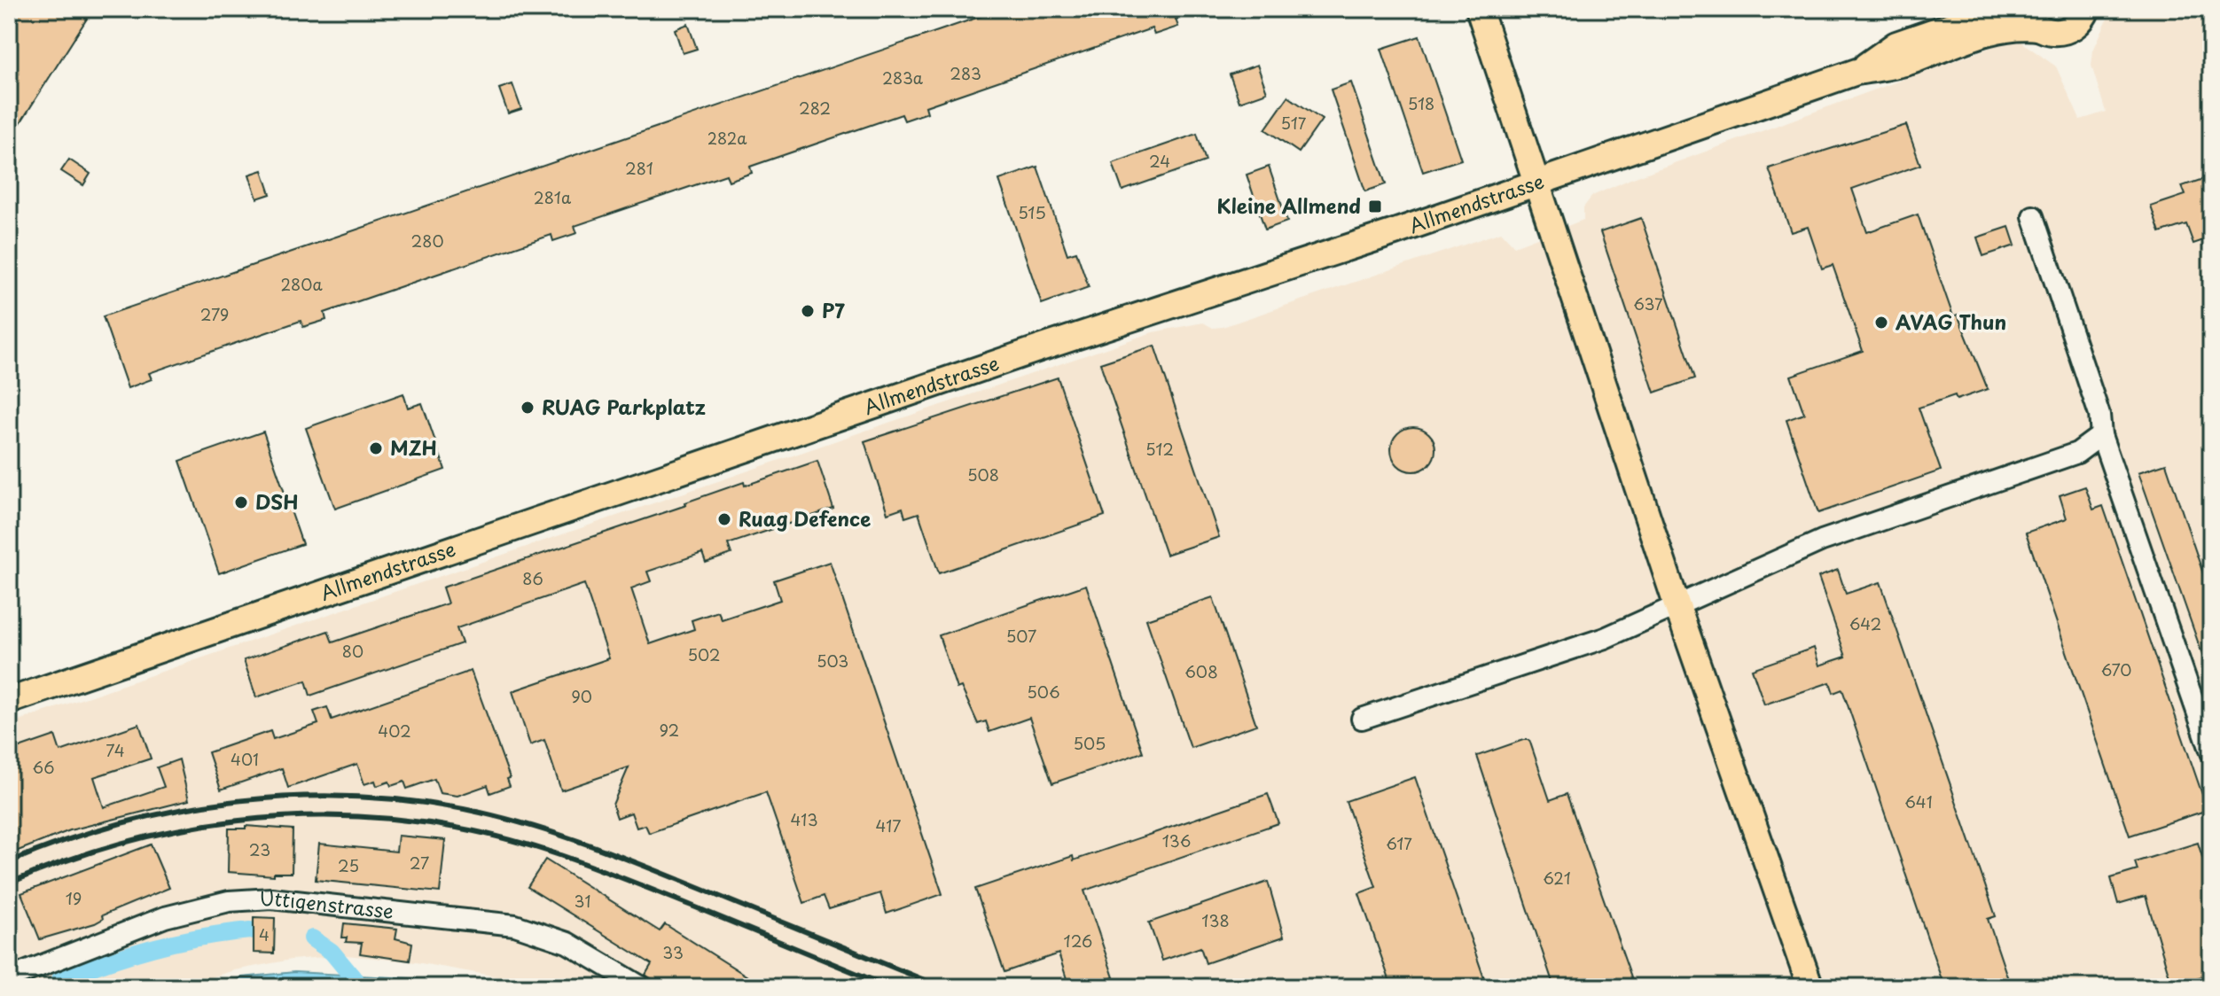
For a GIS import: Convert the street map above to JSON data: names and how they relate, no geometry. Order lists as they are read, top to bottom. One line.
{"streets":{"main road":["Allmendstrasse"],"street":["Uttigenstrasse"]},"places":{"transit":["Kleine Allmend"],"other":["P7","AVAG Thun","RUAG Parkplatz","MZH","DSH","Ruag Defence"]},"house_numbers":["283","283a","518","282","517","282a","24","281","281a","515","280","280a","637","279","512","508","86","642","507","80","502","503","670","608","506","90","92","402","505","74","401","66","641","413","417","136","617","23","27","25","621","19","31","138","4","126","33"]}
